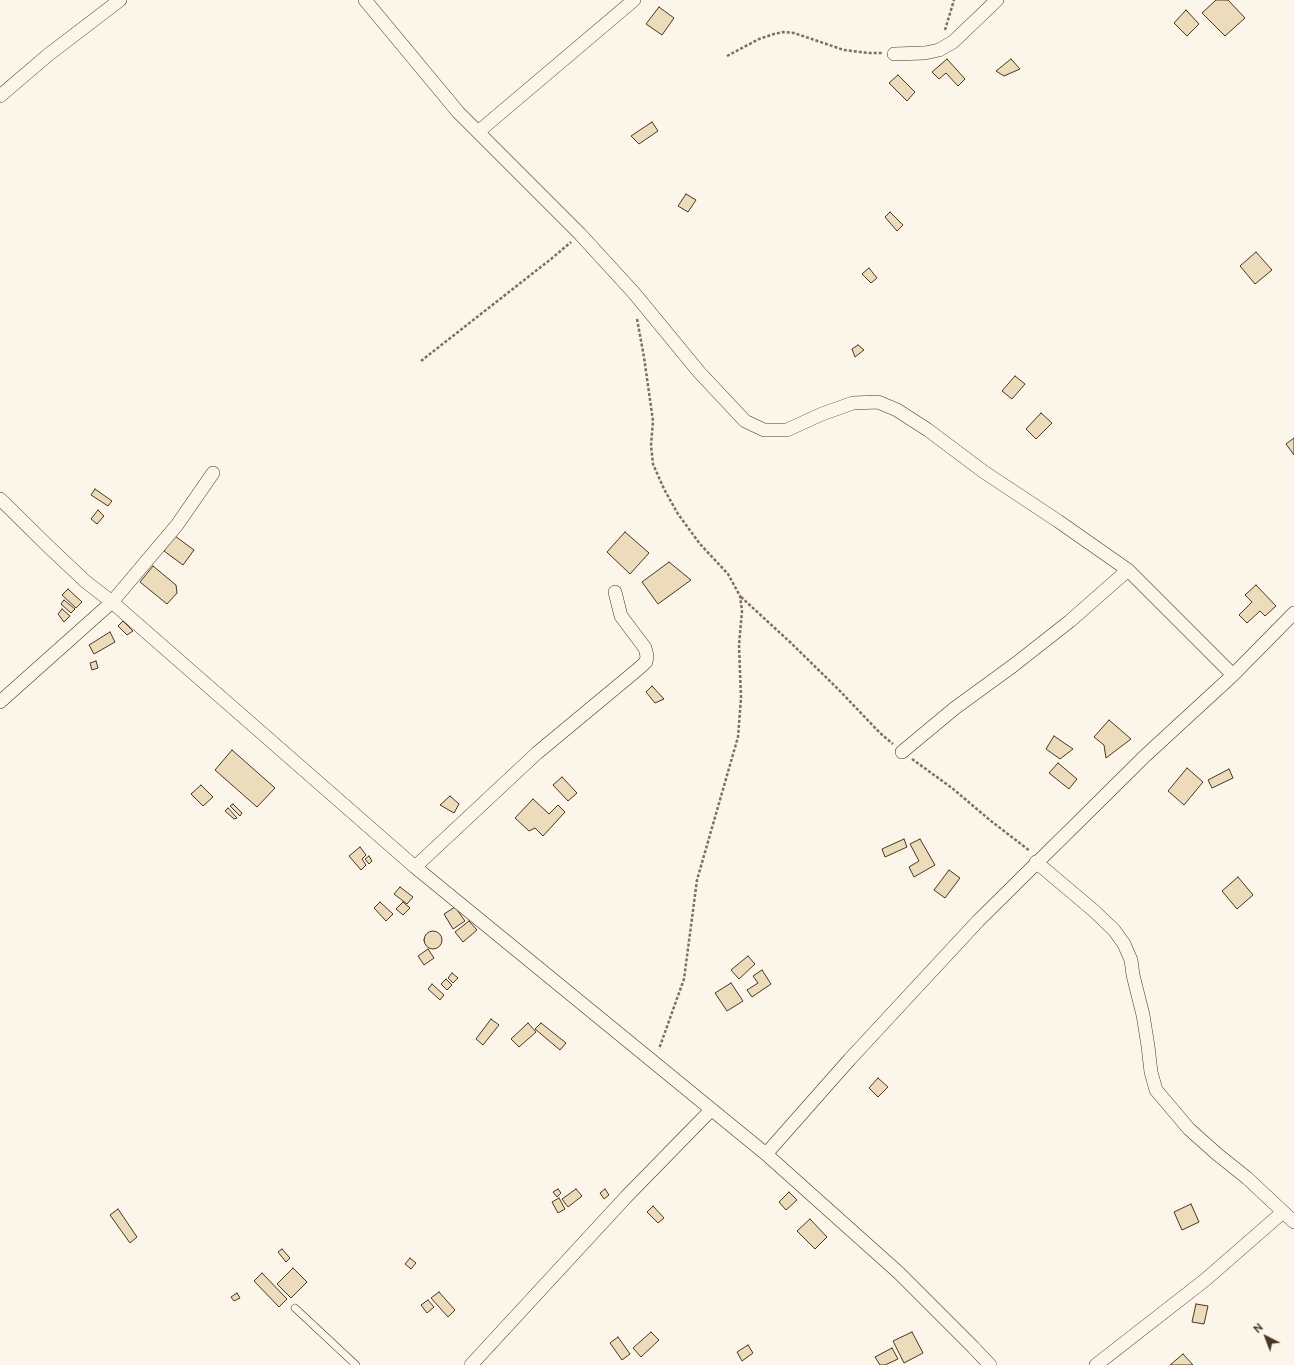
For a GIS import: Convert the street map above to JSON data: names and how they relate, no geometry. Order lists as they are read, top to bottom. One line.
{"north":"top left"}
